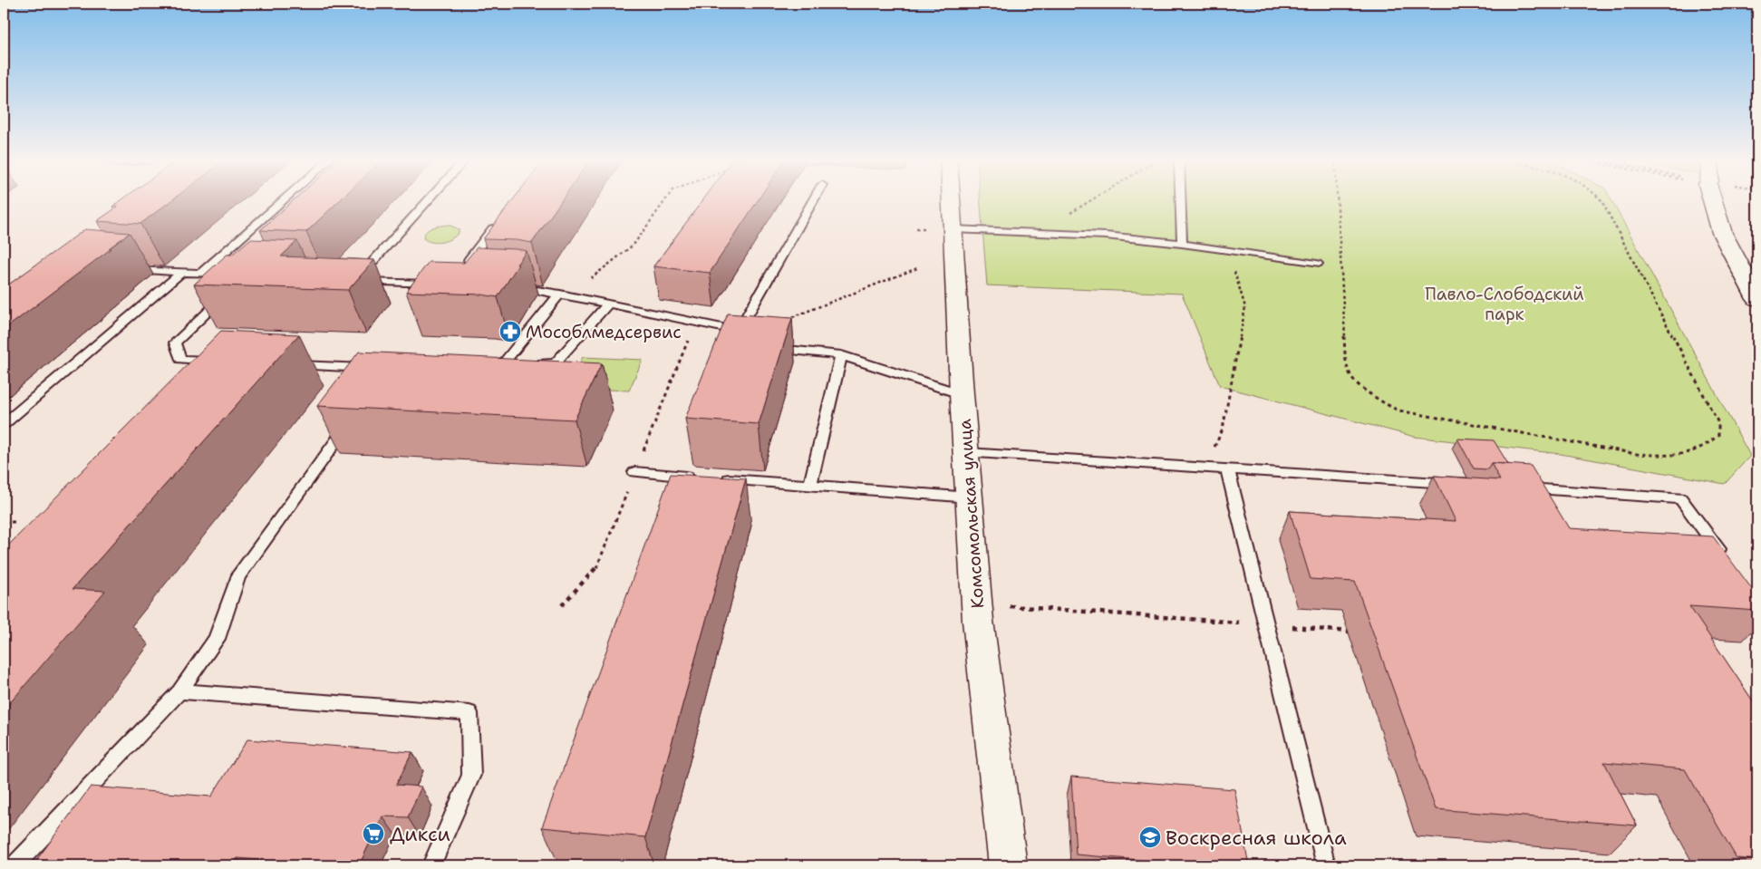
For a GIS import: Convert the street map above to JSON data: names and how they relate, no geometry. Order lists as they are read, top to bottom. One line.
{"streets":{"street":["Комсомольская улица"]},"parks":["Павло-Слободский парк"],"places":{"pharmacy":["Мособлмедсервис"],"supermarket":["Дикси"],"school or university":["Воскресная школа"]}}
